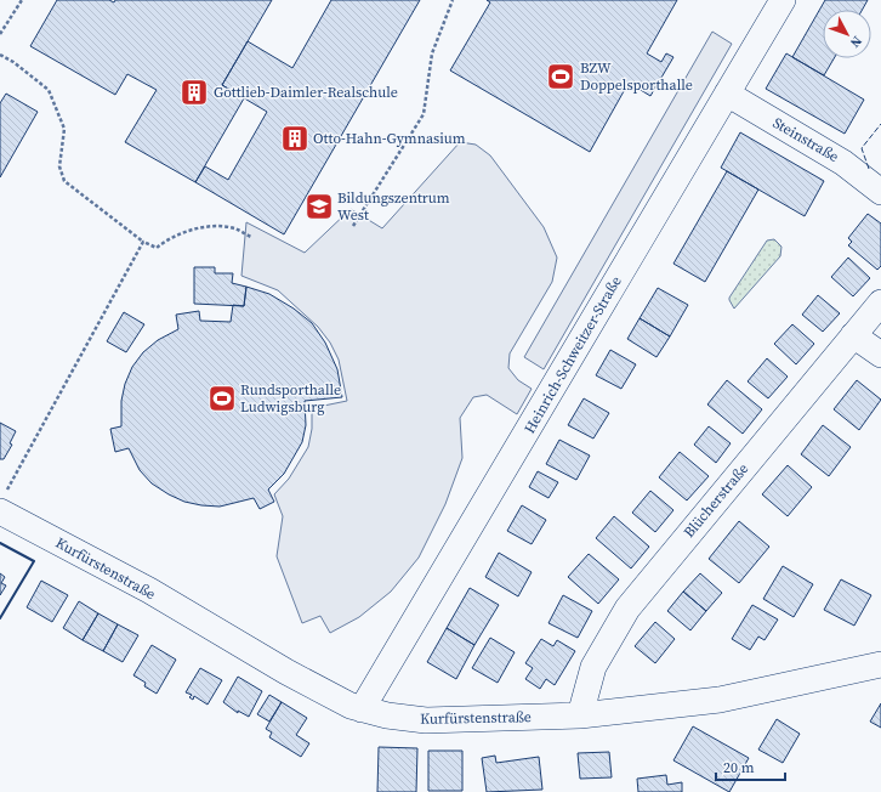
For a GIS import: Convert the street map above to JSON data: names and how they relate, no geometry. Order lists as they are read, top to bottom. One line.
{"streets":{"street":["Steinstraße","Heinrich-Schweitzer-Straße","Blücherstraße","Kurfürstenstraße"]},"crossings":[["Steinstraße","Heinrich-Schweitzer-Straße"],["Heinrich-Schweitzer-Straße","Kurfürstenstraße"],["Blücherstraße","Kurfürstenstraße"]],"places":{"sports":["BZW Doppelsporthalle","Rundsporthalle Ludwigsburg"],"building":["Gottlieb-Daimler-Realschule","Otto-Hahn-Gymnasium"],"school or university":["Bildungszentrum West"]},"scale_bar":"20 m","north":"bottom right"}
